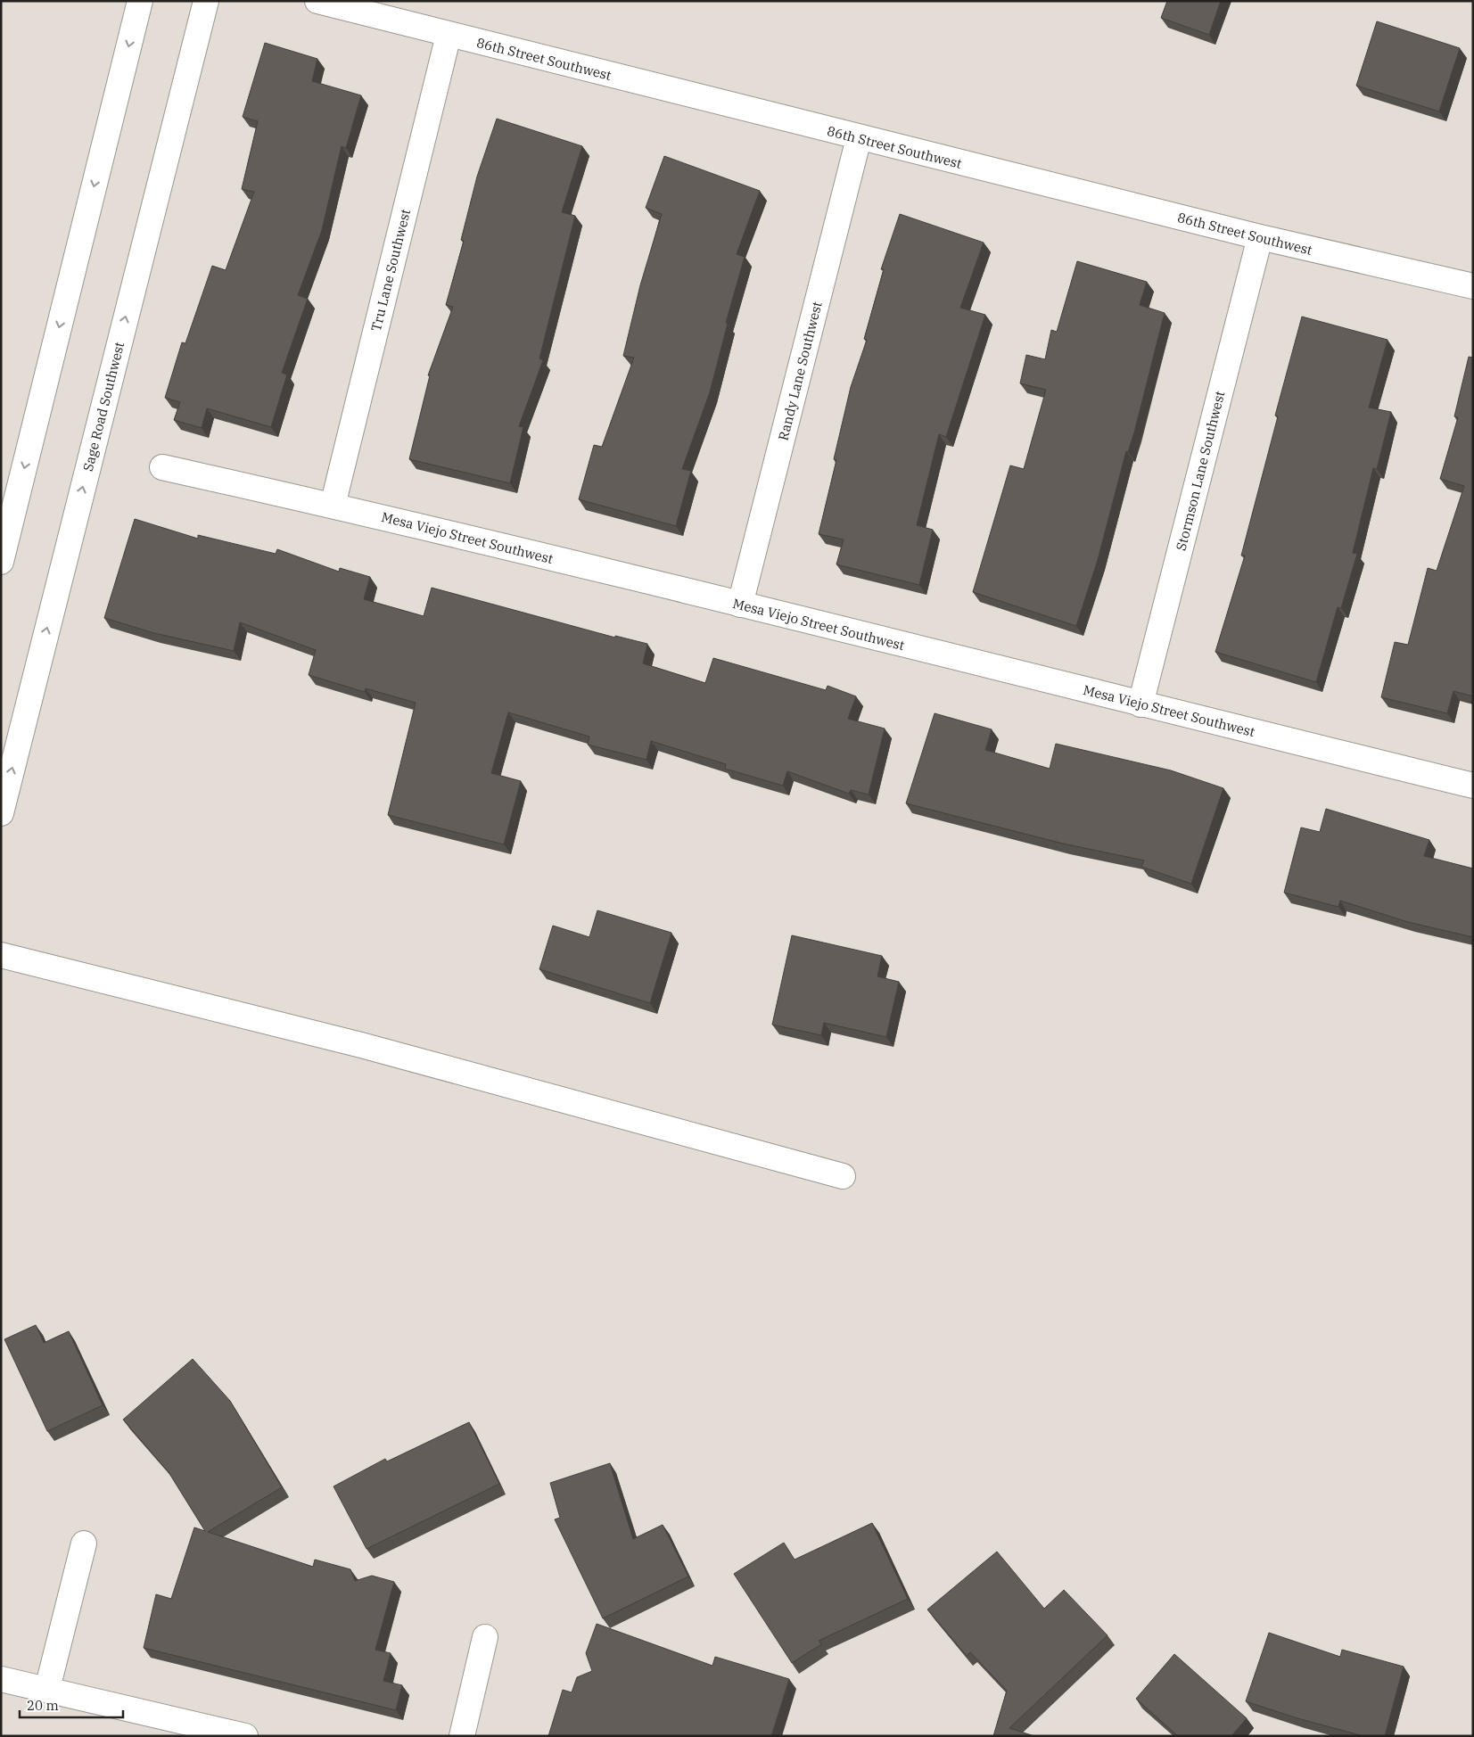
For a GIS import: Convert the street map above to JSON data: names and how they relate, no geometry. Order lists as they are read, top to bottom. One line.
{"streets":{"street":["86th Street Southwest","Tru Lane Southwest","Randy Lane Southwest","Sage Road Southwest","Stormson Lane Southwest","Mesa Viejo Street Southwest"]},"crossings":[["86th Street Southwest","Tru Lane Southwest"],["86th Street Southwest","Randy Lane Southwest"],["86th Street Southwest","Stormson Lane Southwest"],["Tru Lane Southwest","Mesa Viejo Street Southwest"],["Randy Lane Southwest","Mesa Viejo Street Southwest"],["Stormson Lane Southwest","Mesa Viejo Street Southwest"]],"scale_bar":"20 m"}
